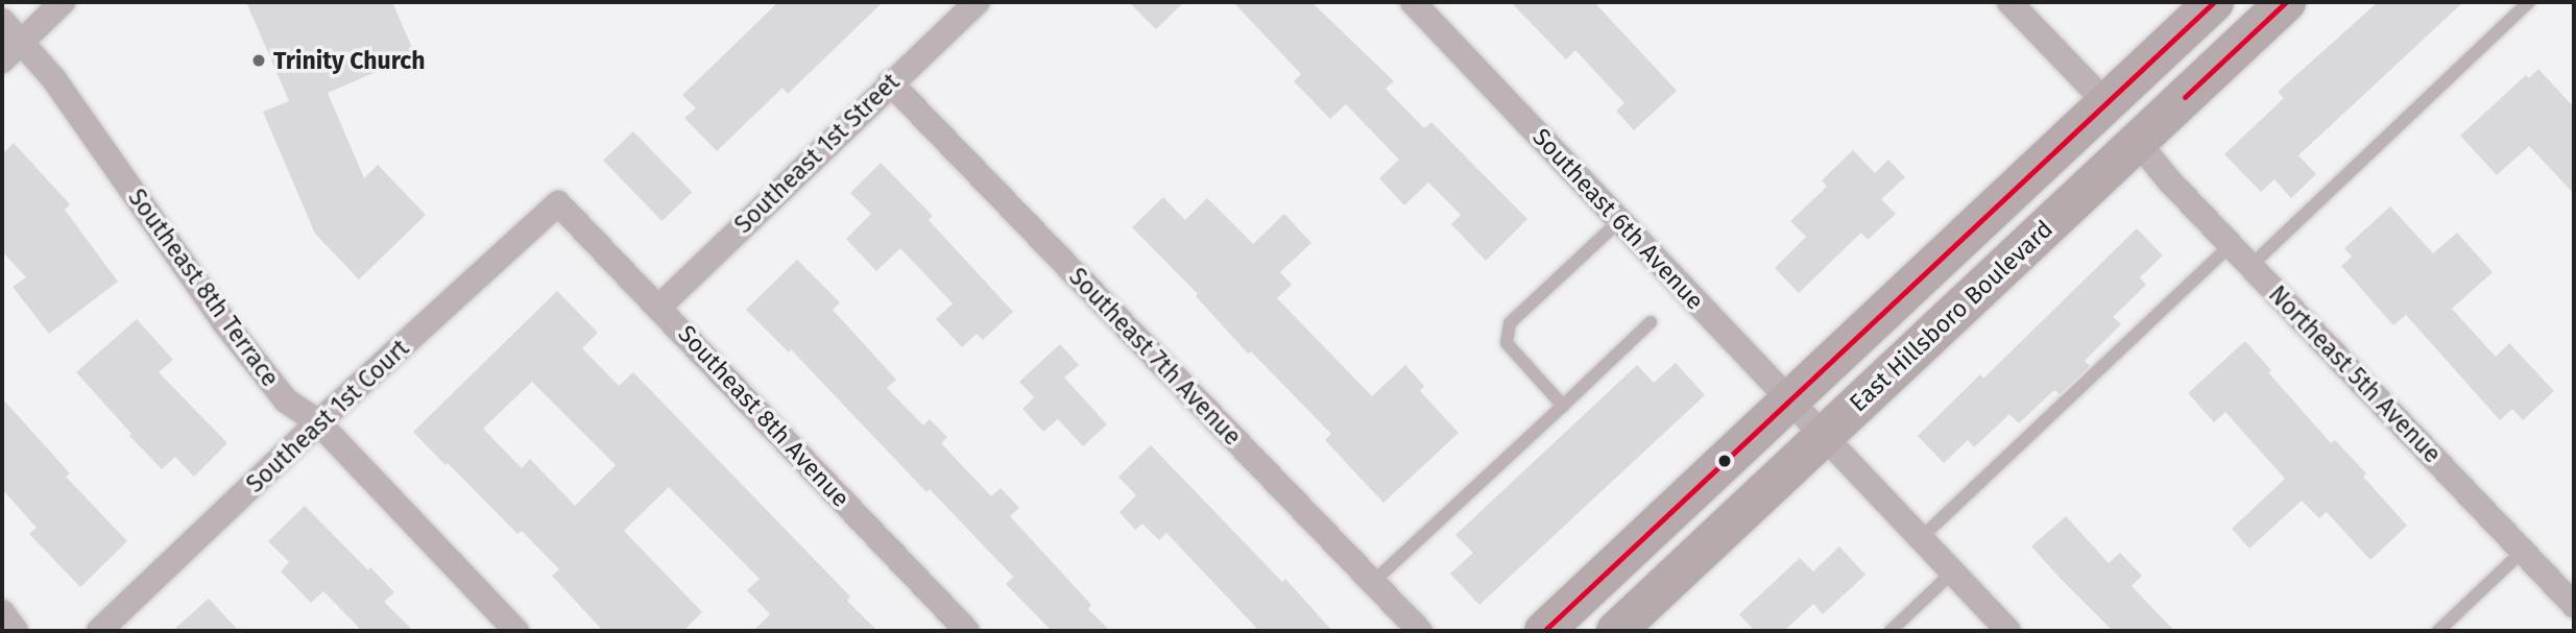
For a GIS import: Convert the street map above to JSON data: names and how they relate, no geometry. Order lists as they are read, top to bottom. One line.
{"streets":{"main road":["East Hillsboro Boulevard"],"street":["Southeast 1st Street","Southeast 6th Avenue","Southeast 8th Terrace","Southeast 7th Avenue","Northeast 5th Avenue","Southeast 1st Court","Southeast 8th Avenue"]},"crossings":[["Southeast 1st Street","Southeast 7th Avenue"],["Southeast 1st Street","Southeast 8th Avenue"],["Southeast 6th Avenue","East Hillsboro Boulevard"],["Southeast 8th Terrace","Southeast 1st Court"],["East Hillsboro Boulevard","Northeast 5th Avenue"],["Southeast 1st Court","Southeast 8th Avenue"]],"places":["Trinity Church"]}
